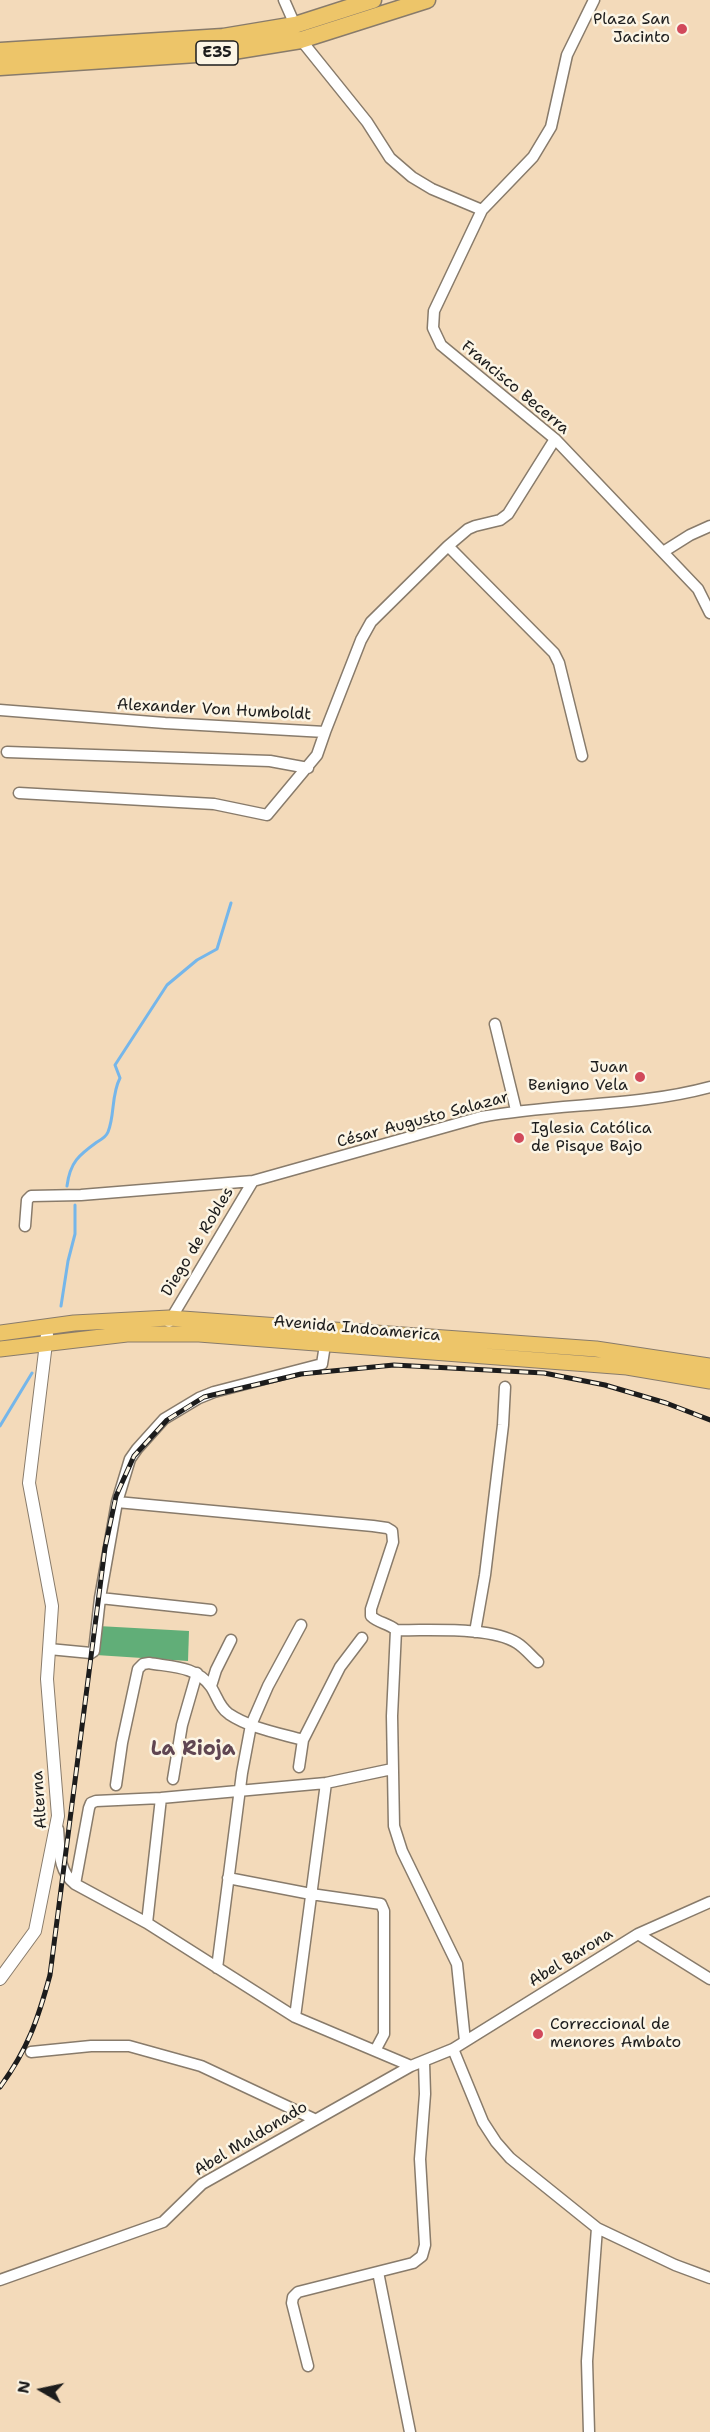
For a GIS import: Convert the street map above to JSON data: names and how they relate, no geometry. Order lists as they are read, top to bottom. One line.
{"streets":{"highway":["E35"],"main road":["Avenida Indoamerica"],"street":["Francisco Becerra","Alexander Von Humboldt","César Augusto Salazar","Diego de Robles","Alterna","Abel Barona","Abel Maldonado"]},"crossings":[["César Augusto Salazar","Diego de Robles"],["Diego de Robles","Avenida Indoamerica"],["Avenida Indoamerica","Alterna"],["Abel Barona","Abel Maldonado"]],"districts":["La Rioja"],"places":["Plaza San Jacinto","Juan Benigno Vela","Iglesia Católica de Pisque Bajo","Correccional de menores Ambato"],"north":"left"}
